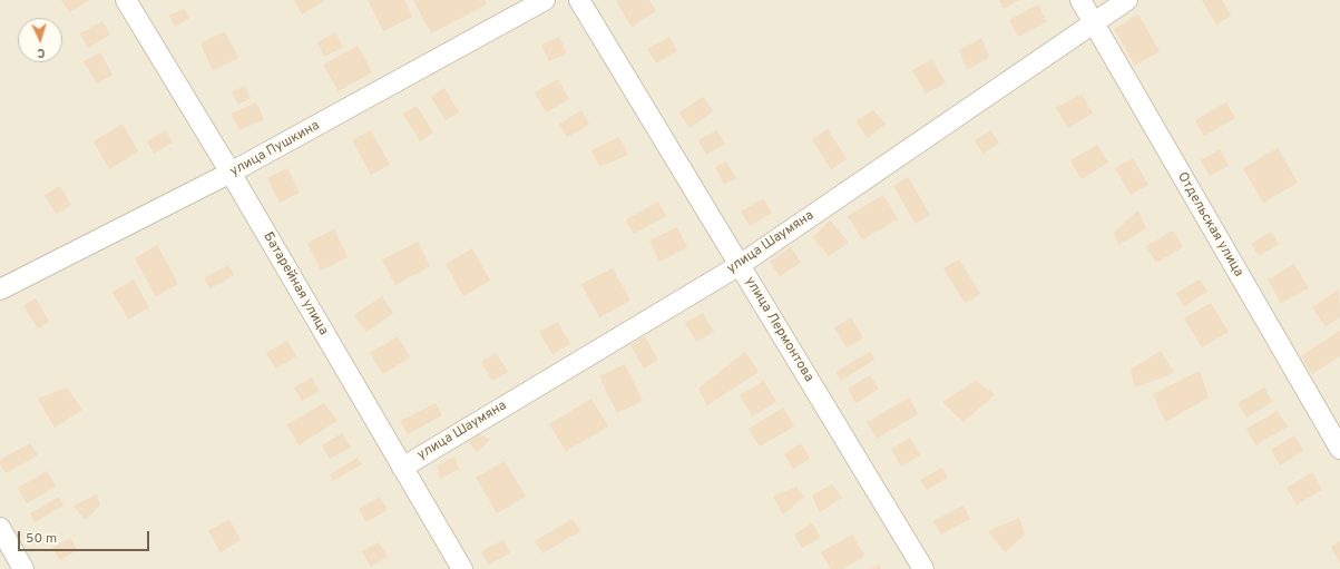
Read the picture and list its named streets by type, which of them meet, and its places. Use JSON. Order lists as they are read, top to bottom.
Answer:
{
  "streets": {
    "street": [
      "улица Пушкина",
      "Отдельская улица",
      "улица Шаумяна",
      "Батарейная улица",
      "улица Лермонтова"
    ]
  },
  "crossings": [
    ["улица Пушкина", "Батарейная улица"],
    ["Отдельская улица", "улица Шаумяна"],
    ["улица Шаумяна", "Батарейная улица"],
    ["улица Шаумяна", "улица Лермонтова"]
  ],
  "scale_bar": "50 m",
  "north": "bottom"
}
